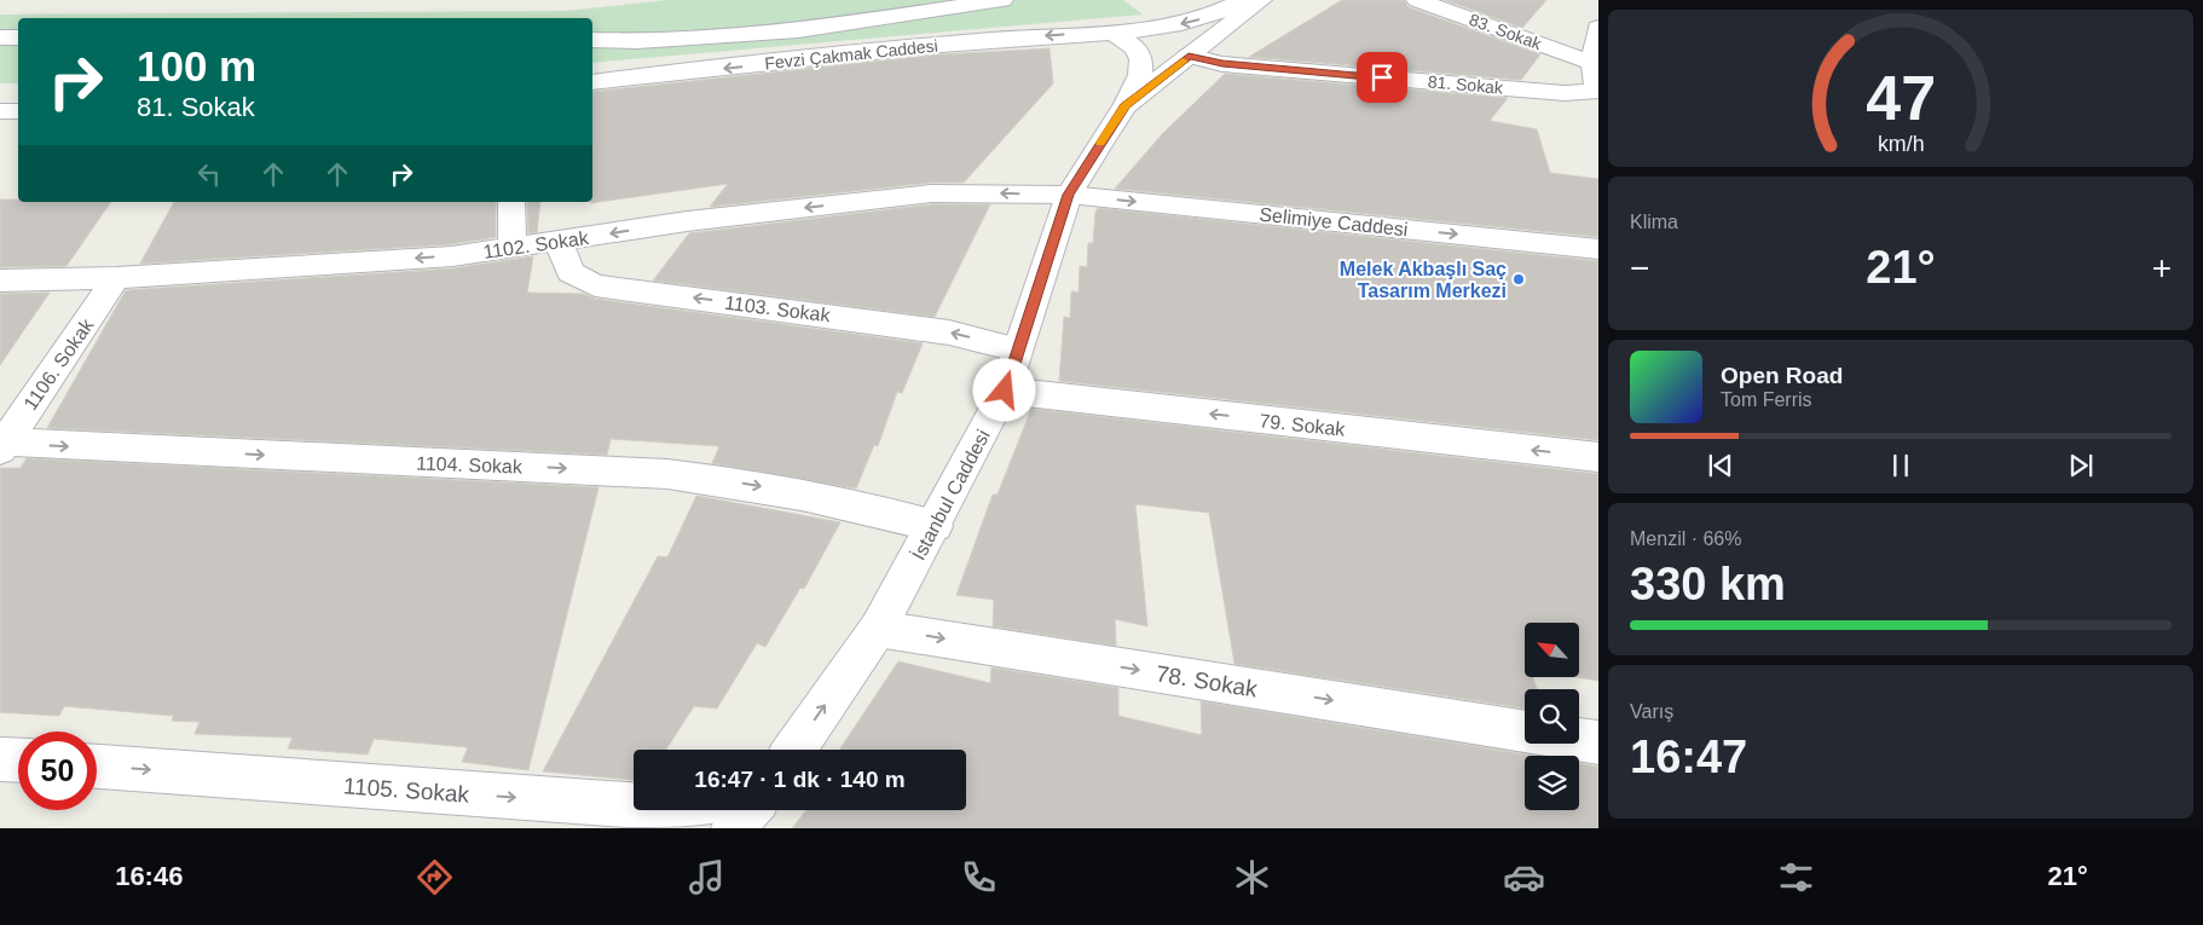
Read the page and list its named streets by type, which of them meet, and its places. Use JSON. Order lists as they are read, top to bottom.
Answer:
{
  "streets": {
    "street": [
      "83. Sokak",
      "Fevzi Çakmak Caddesi",
      "81. Sokak",
      "Selimiye Caddesi",
      "1102. Sokak",
      "1103. Sokak",
      "1106. Sokak",
      "79. Sokak",
      "1104. Sokak",
      "İstanbul Caddesi",
      "78. Sokak",
      "1105. Sokak"
    ]
  },
  "crossings": [
    ["81. Sokak", "İstanbul Caddesi"],
    ["Selimiye Caddesi", "1102. Sokak"],
    ["Selimiye Caddesi", "İstanbul Caddesi"],
    ["1102. Sokak", "1103. Sokak"],
    ["1102. Sokak", "1106. Sokak"],
    ["1102. Sokak", "İstanbul Caddesi"],
    ["1103. Sokak", "İstanbul Caddesi"],
    ["1106. Sokak", "1104. Sokak"],
    ["79. Sokak", "İstanbul Caddesi"],
    ["1104. Sokak", "İstanbul Caddesi"],
    ["İstanbul Caddesi", "78. Sokak"]
  ],
  "one_way": [
    "Selimiye Caddesi",
    "1103. Sokak",
    "79. Sokak",
    "1104. Sokak",
    "78. Sokak",
    "1105. Sokak"
  ],
  "places": ["Melek Akbaşlı Saç Tasarım Merkezi"],
  "north": "top left",
  "page": {
    "turn": ["100 m", "81. Sokak"],
    "tile": [
      "Klima",
      ["Menzil · 66%", "330 km"],
      ["Varış", "16:47"]
    ],
    "heat": ["−", "21°", "+"],
    "song": ["Open Road", "Tom Ferris"],
    "limit": "50",
    "trip": "16:47 · 1 dk · 140 m",
    "tabs": ["16:46", "21°"],
    "gauge": ["47", "km/h"]
  }
}
